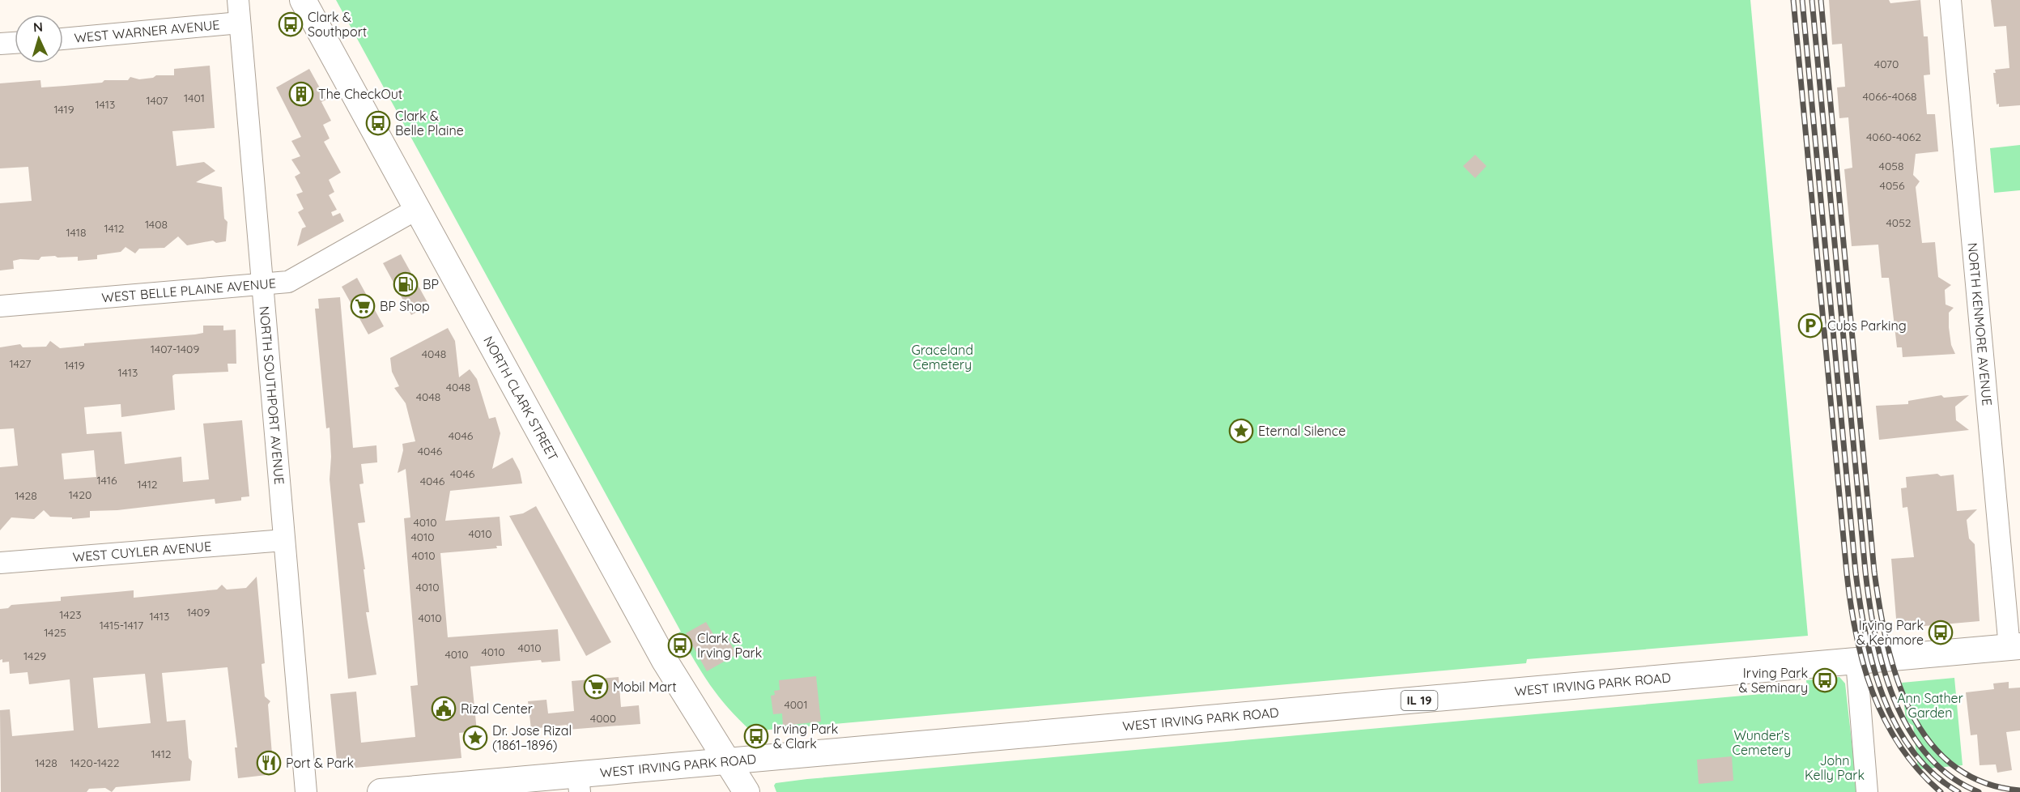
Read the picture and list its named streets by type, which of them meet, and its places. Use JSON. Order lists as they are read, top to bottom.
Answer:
{
  "streets": {
    "main road": ["NORTH CLARK STREET", "WEST IRVING PARK ROAD", "IL 19"],
    "street": [
      "WEST WARNER AVENUE",
      "WEST BELLE PLAINE AVENUE",
      "NORTH KENMORE AVENUE",
      "NORTH SOUTHPORT AVENUE",
      "WEST CUYLER AVENUE"
    ]
  },
  "crossings": [
    ["WEST WARNER AVENUE", "NORTH SOUTHPORT AVENUE"],
    ["WEST BELLE PLAINE AVENUE", "NORTH SOUTHPORT AVENUE"],
    ["WEST BELLE PLAINE AVENUE", "NORTH CLARK STREET"],
    ["NORTH KENMORE AVENUE", "WEST IRVING PARK ROAD"],
    ["NORTH SOUTHPORT AVENUE", "WEST CUYLER AVENUE"],
    ["NORTH CLARK STREET", "WEST IRVING PARK ROAD"]
  ],
  "parks": [
    "Graceland Cemetery",
    "Ann Sather Garden",
    "Wunder's Cemetery",
    "John Kelly Park"
  ],
  "places": {
    "bus stop": [
      "Clark & Southport",
      "Clark & Belle Plaine",
      "Irving Park & Kenmore",
      "Clark & Irving Park",
      "Irving Park & Seminary",
      "Irving Park & Clark"
    ],
    "building": ["The CheckOut"],
    "fuel station": ["BP"],
    "supermarket": ["BP Shop", "Mobil Mart"],
    "parking": ["Cubs Parking"],
    "place": ["Eternal Silence", "Dr. Jose Rizal (1861–1896)"],
    "public building": ["Rizal Center"],
    "restaurant": ["Port & Park"]
  },
  "house_numbers": [
    "4070",
    "4066-4068",
    "1401",
    "1407",
    "1413",
    "1419",
    "4060-4062",
    "4058",
    "4056",
    "4052",
    "1408",
    "1412",
    "1418",
    "1407-1409",
    "4048",
    "1427",
    "1419",
    "1413",
    "4048",
    "4048",
    "4046",
    "4046",
    "4046",
    "1416",
    "4046",
    "1412",
    "1420",
    "1428",
    "4010",
    "4010",
    "4010",
    "4010",
    "4010",
    "1409",
    "1423",
    "1413",
    "4010",
    "1415-1417",
    "1425",
    "4010",
    "4010",
    "4010",
    "1429",
    "4001",
    "4000",
    "1412",
    "1428",
    "1420-1422"
  ],
  "north": "top"
}
